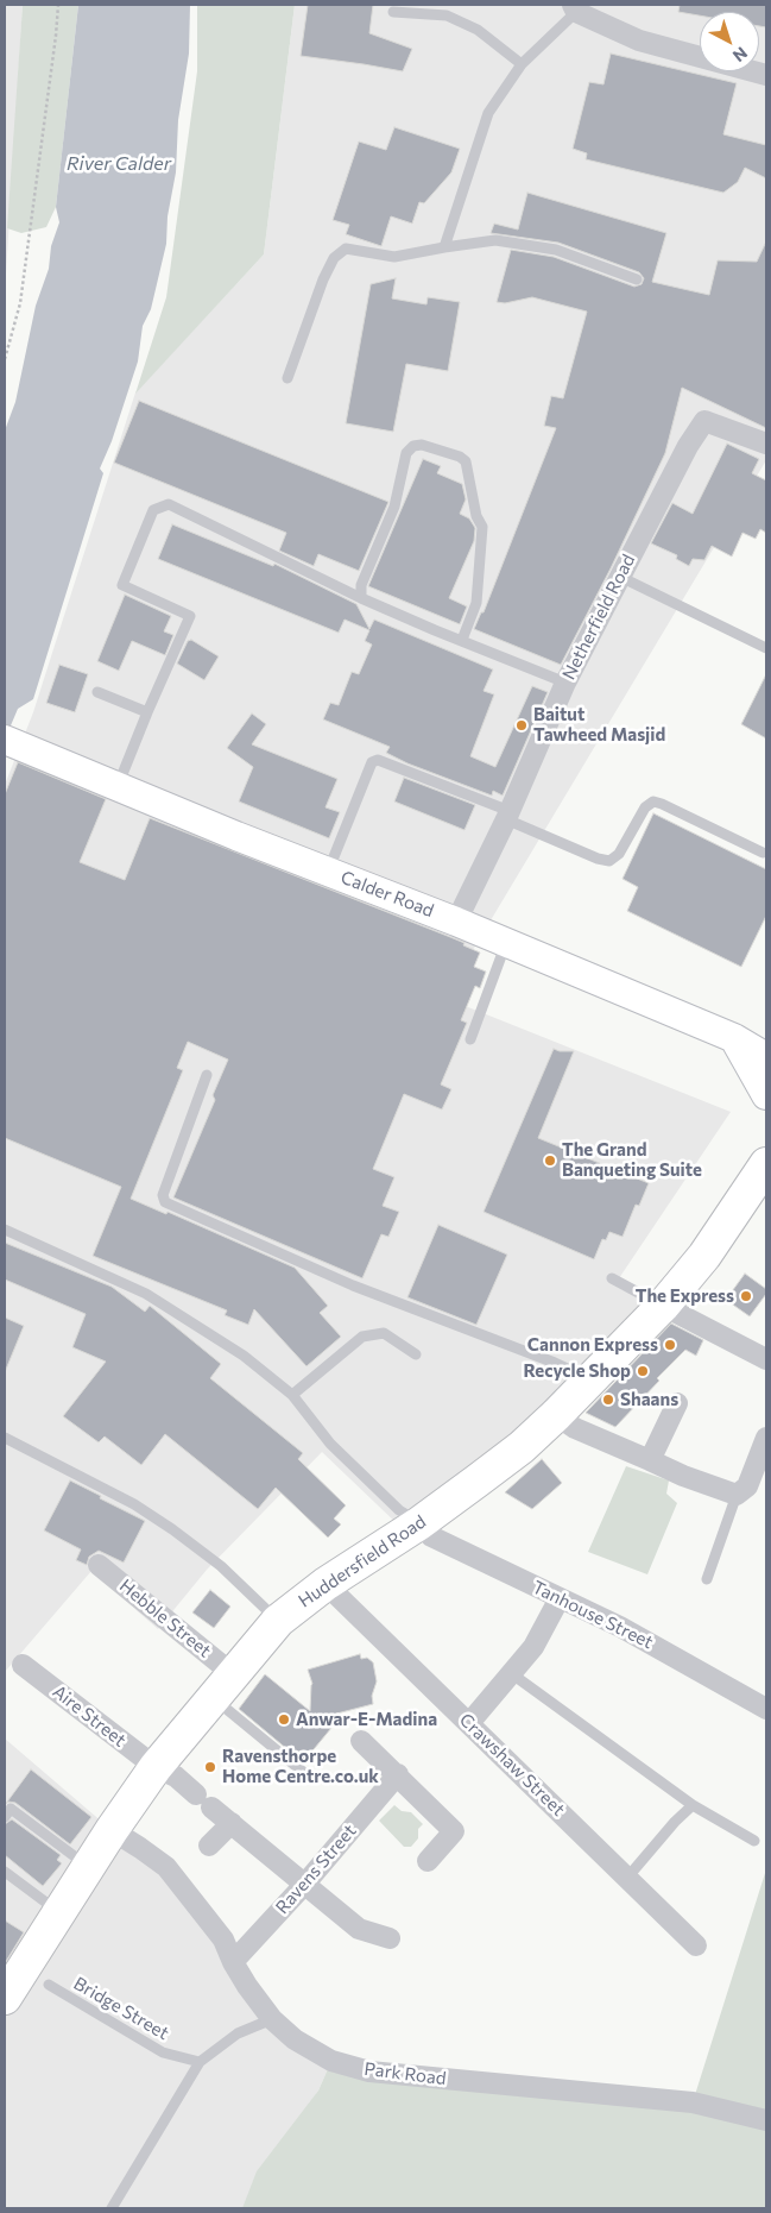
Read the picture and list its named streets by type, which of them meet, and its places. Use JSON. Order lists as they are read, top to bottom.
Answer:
{
  "streets": {
    "highway": ["Huddersfield Road"],
    "street": [
      "Netherfield Road",
      "Calder Road",
      "Tanhouse Street",
      "Hebble Street",
      "Aire Street",
      "Crawshaw Street",
      "Ravens Street",
      "Park Road"
    ],
    "lane": ["Bridge Street"]
  },
  "crossings": [
    ["Netherfield Road", "Calder Road"],
    ["Huddersfield Road", "Tanhouse Street"],
    ["Huddersfield Road", "Hebble Street"],
    ["Huddersfield Road", "Aire Street"],
    ["Huddersfield Road", "Crawshaw Street"],
    ["Huddersfield Road", "Park Road"],
    ["Aire Street", "Ravens Street"],
    ["Ravens Street", "Park Road"]
  ],
  "water": ["River Calder"],
  "places": [
    "Baitut Tawheed Masjid",
    "The Grand Banqueting Suite",
    "The Express",
    "Cannon Express",
    "Recycle Shop",
    "Shaans",
    "Anwar-E-Madina",
    "Ravensthorpe Home Centre.co.uk"
  ],
  "north": "bottom right"
}
